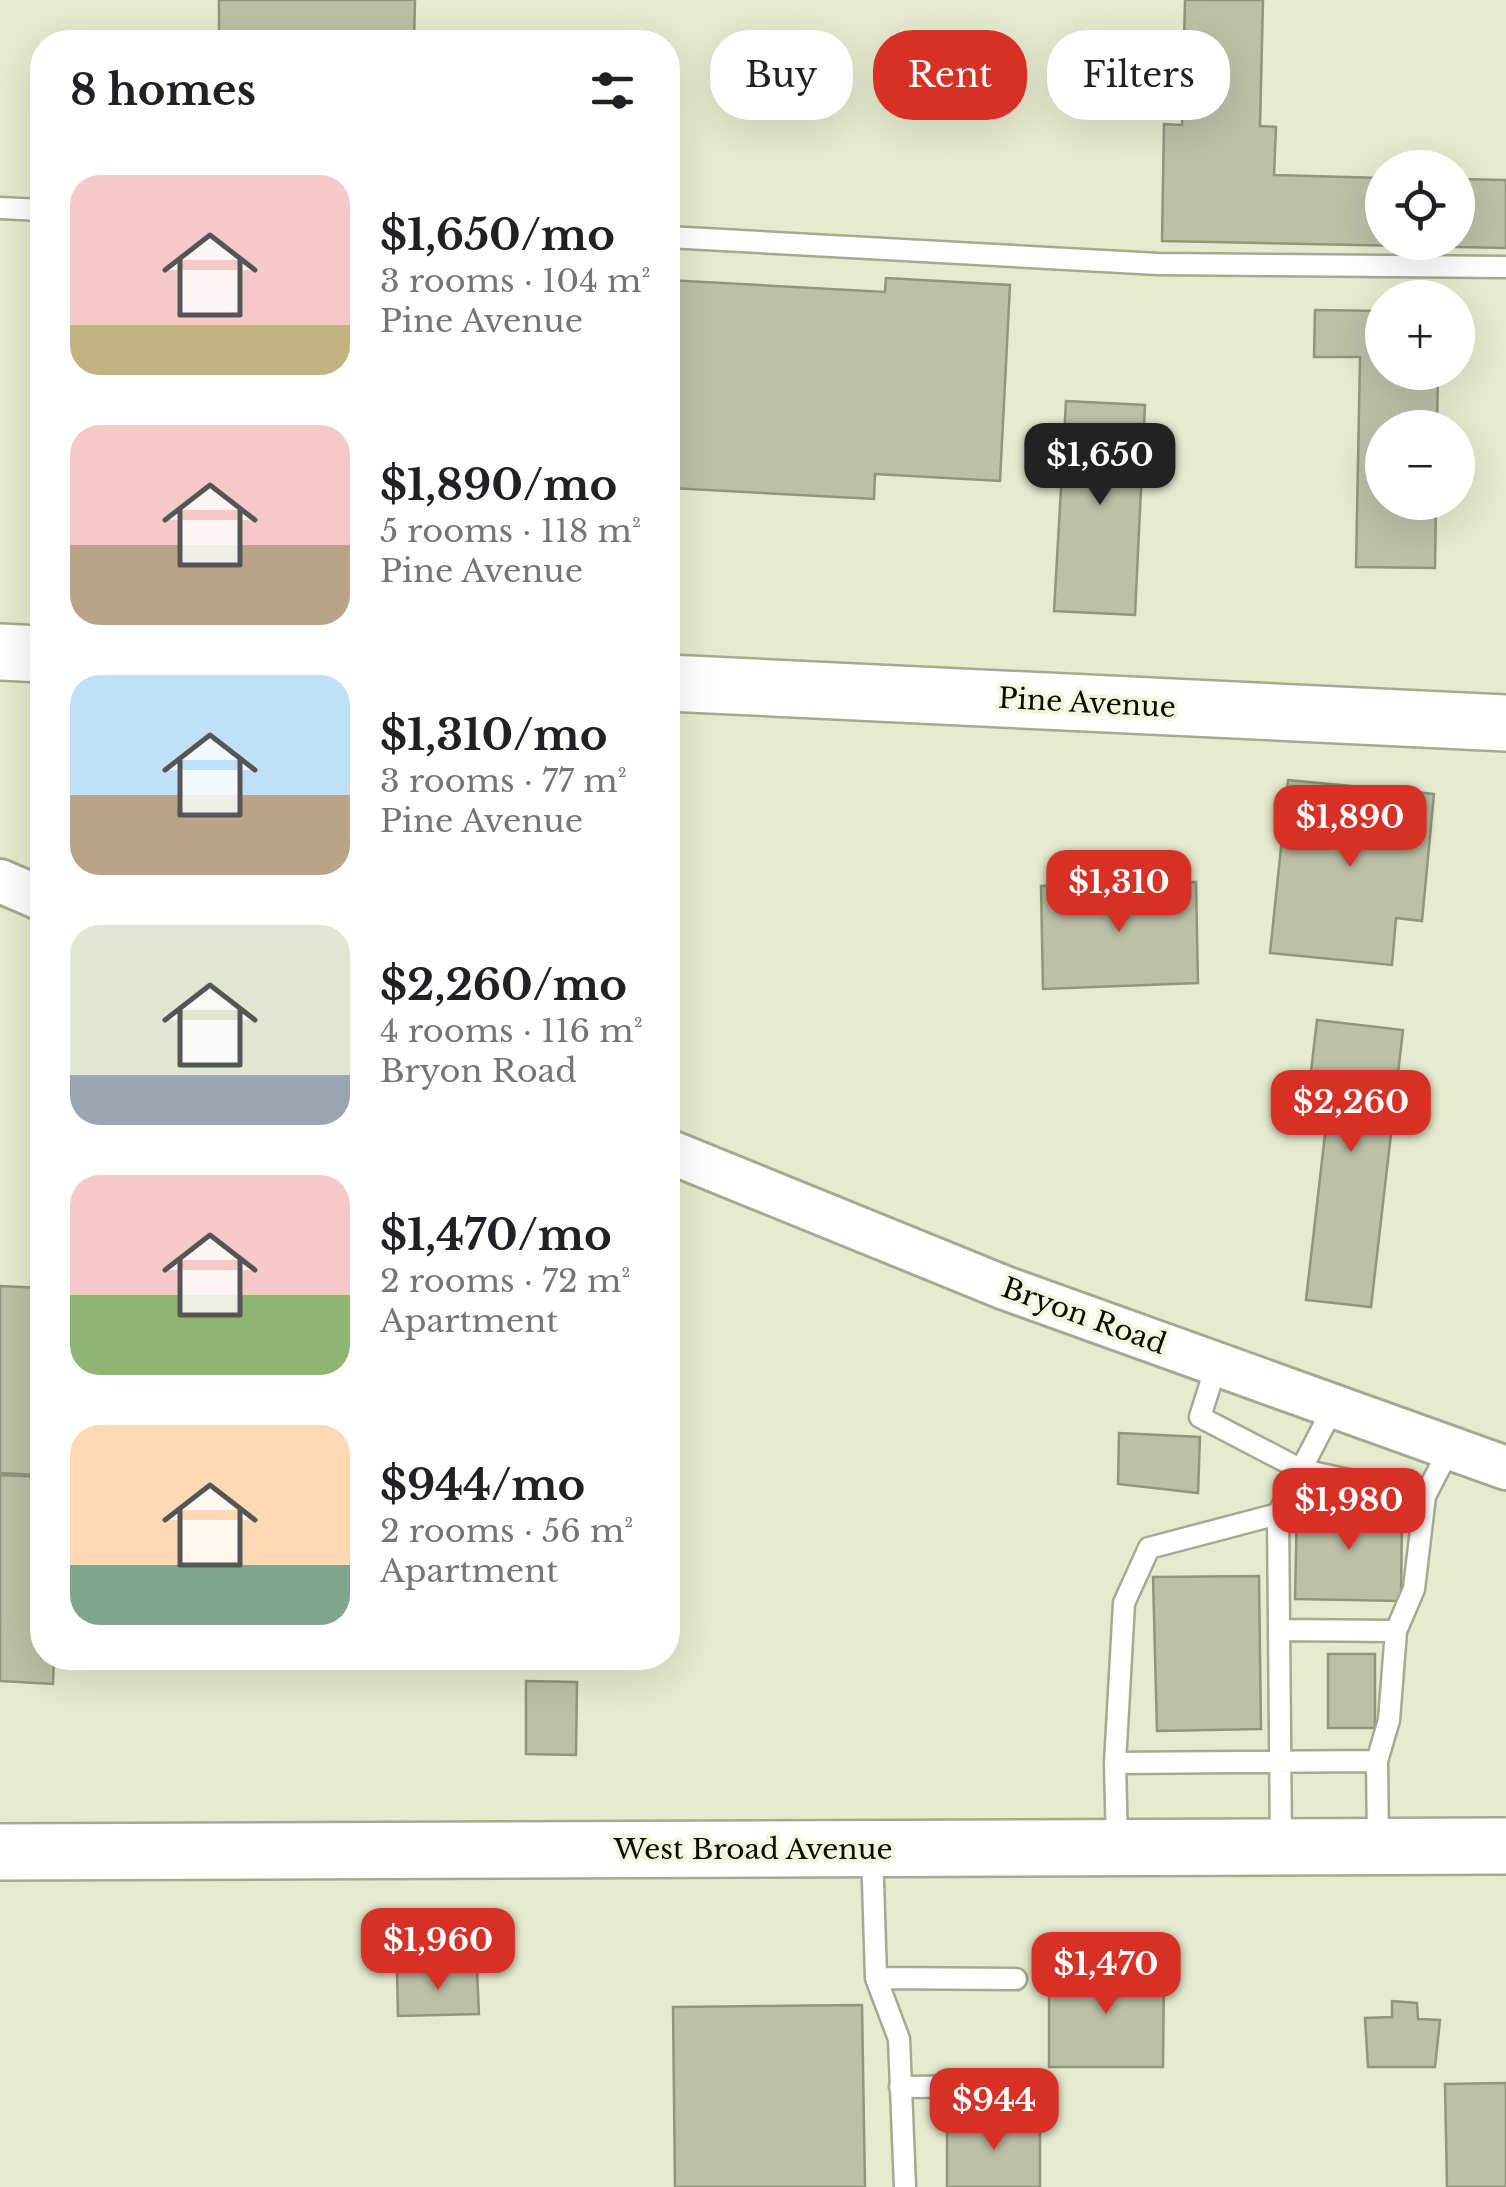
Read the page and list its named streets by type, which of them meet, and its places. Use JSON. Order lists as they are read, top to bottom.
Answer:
{
  "streets": {
    "main road": ["Pine Avenue", "West Broad Avenue"],
    "street": ["Bryon Road"]
  },
  "page": {
    "chip": ["Buy", "Rent", "Filters"],
    "heading": "8 homes",
    "map_buttons": ["+", "−"],
    "list": [
      {
        "name": "$1,650/mo",
        "note": "3 rooms · 104 m² · Pine Avenue"
      },
      {
        "name": "$1,890/mo",
        "note": "5 rooms · 118 m² · Pine Avenue"
      },
      {
        "name": "$1,310/mo",
        "note": "3 rooms · 77 m² · Pine Avenue"
      },
      {
        "name": "$2,260/mo",
        "note": "4 rooms · 116 m² · Bryon Road"
      },
      {
        "name": "$1,470/mo",
        "note": "2 rooms · 72 m² · Apartment"
      },
      {
        "name": "$944/mo",
        "note": "2 rooms · 56 m² · Apartment"
      }
    ],
    "price": [
      "$1,650",
      "$1,890",
      "$1,310",
      "$2,260",
      "$1,980",
      "$1,960",
      "$1,470",
      "$944"
    ]
  }
}
